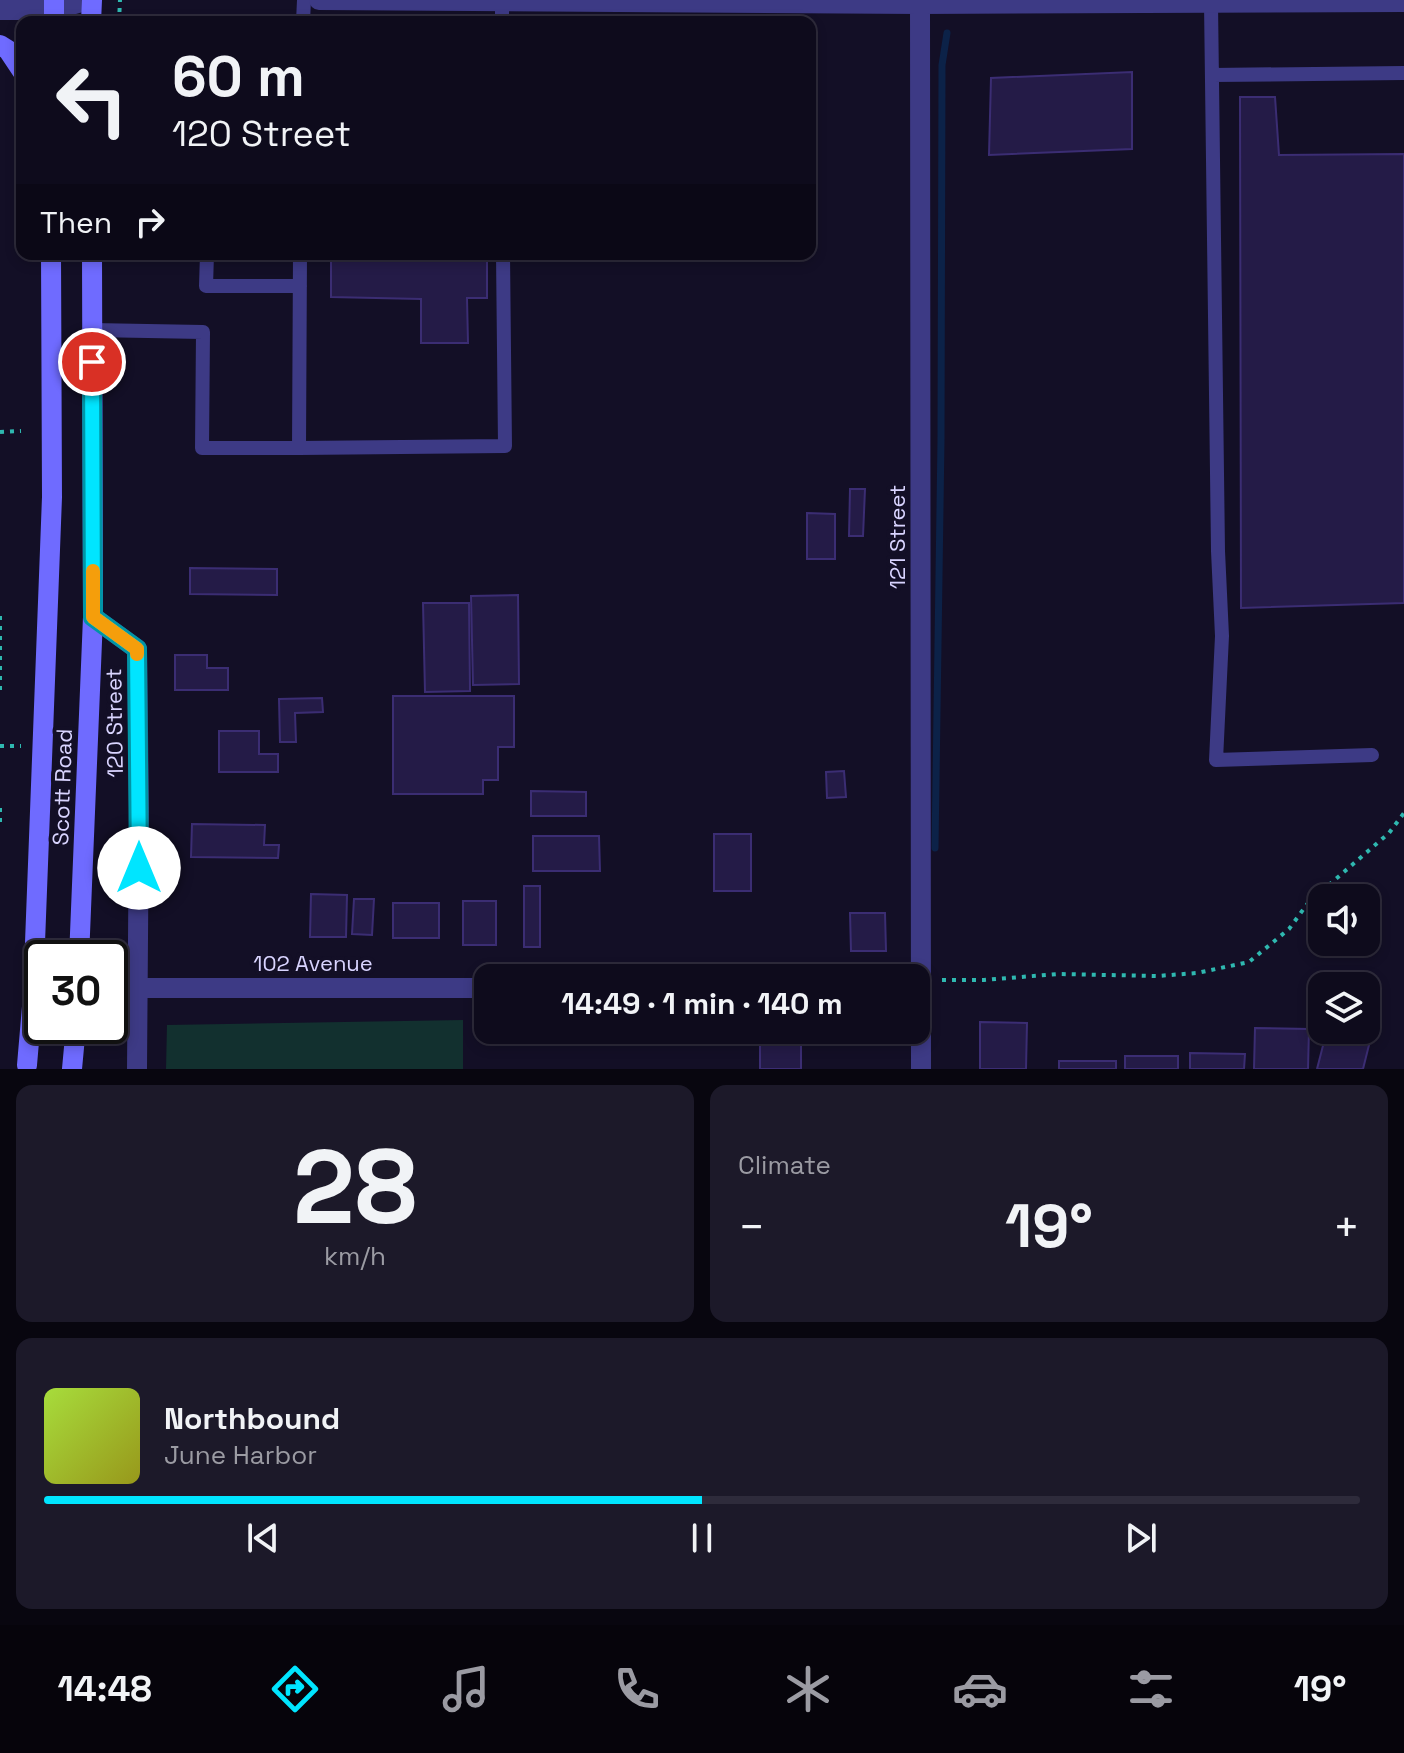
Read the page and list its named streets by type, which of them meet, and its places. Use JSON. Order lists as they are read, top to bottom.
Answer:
{
  "streets": {
    "main road": ["Scott Road"],
    "street": ["121 Street", "120 Street", "102 Avenue"]
  },
  "crossings": [
    ["120 Street", "Scott Road"],
    ["120 Street", "102 Avenue"]
  ],
  "page": {
    "turn": ["60 m", "120 Street"],
    "then": "Then",
    "limit": "30",
    "trip": "14:49 · 1 min · 140 m",
    "tile": [
      ["28", "km/h"],
      "Climate"
    ],
    "heat": ["−", "19°", "+"],
    "song": ["Northbound", "June Harbor"],
    "tabs": ["14:48", "19°"]
  }
}
